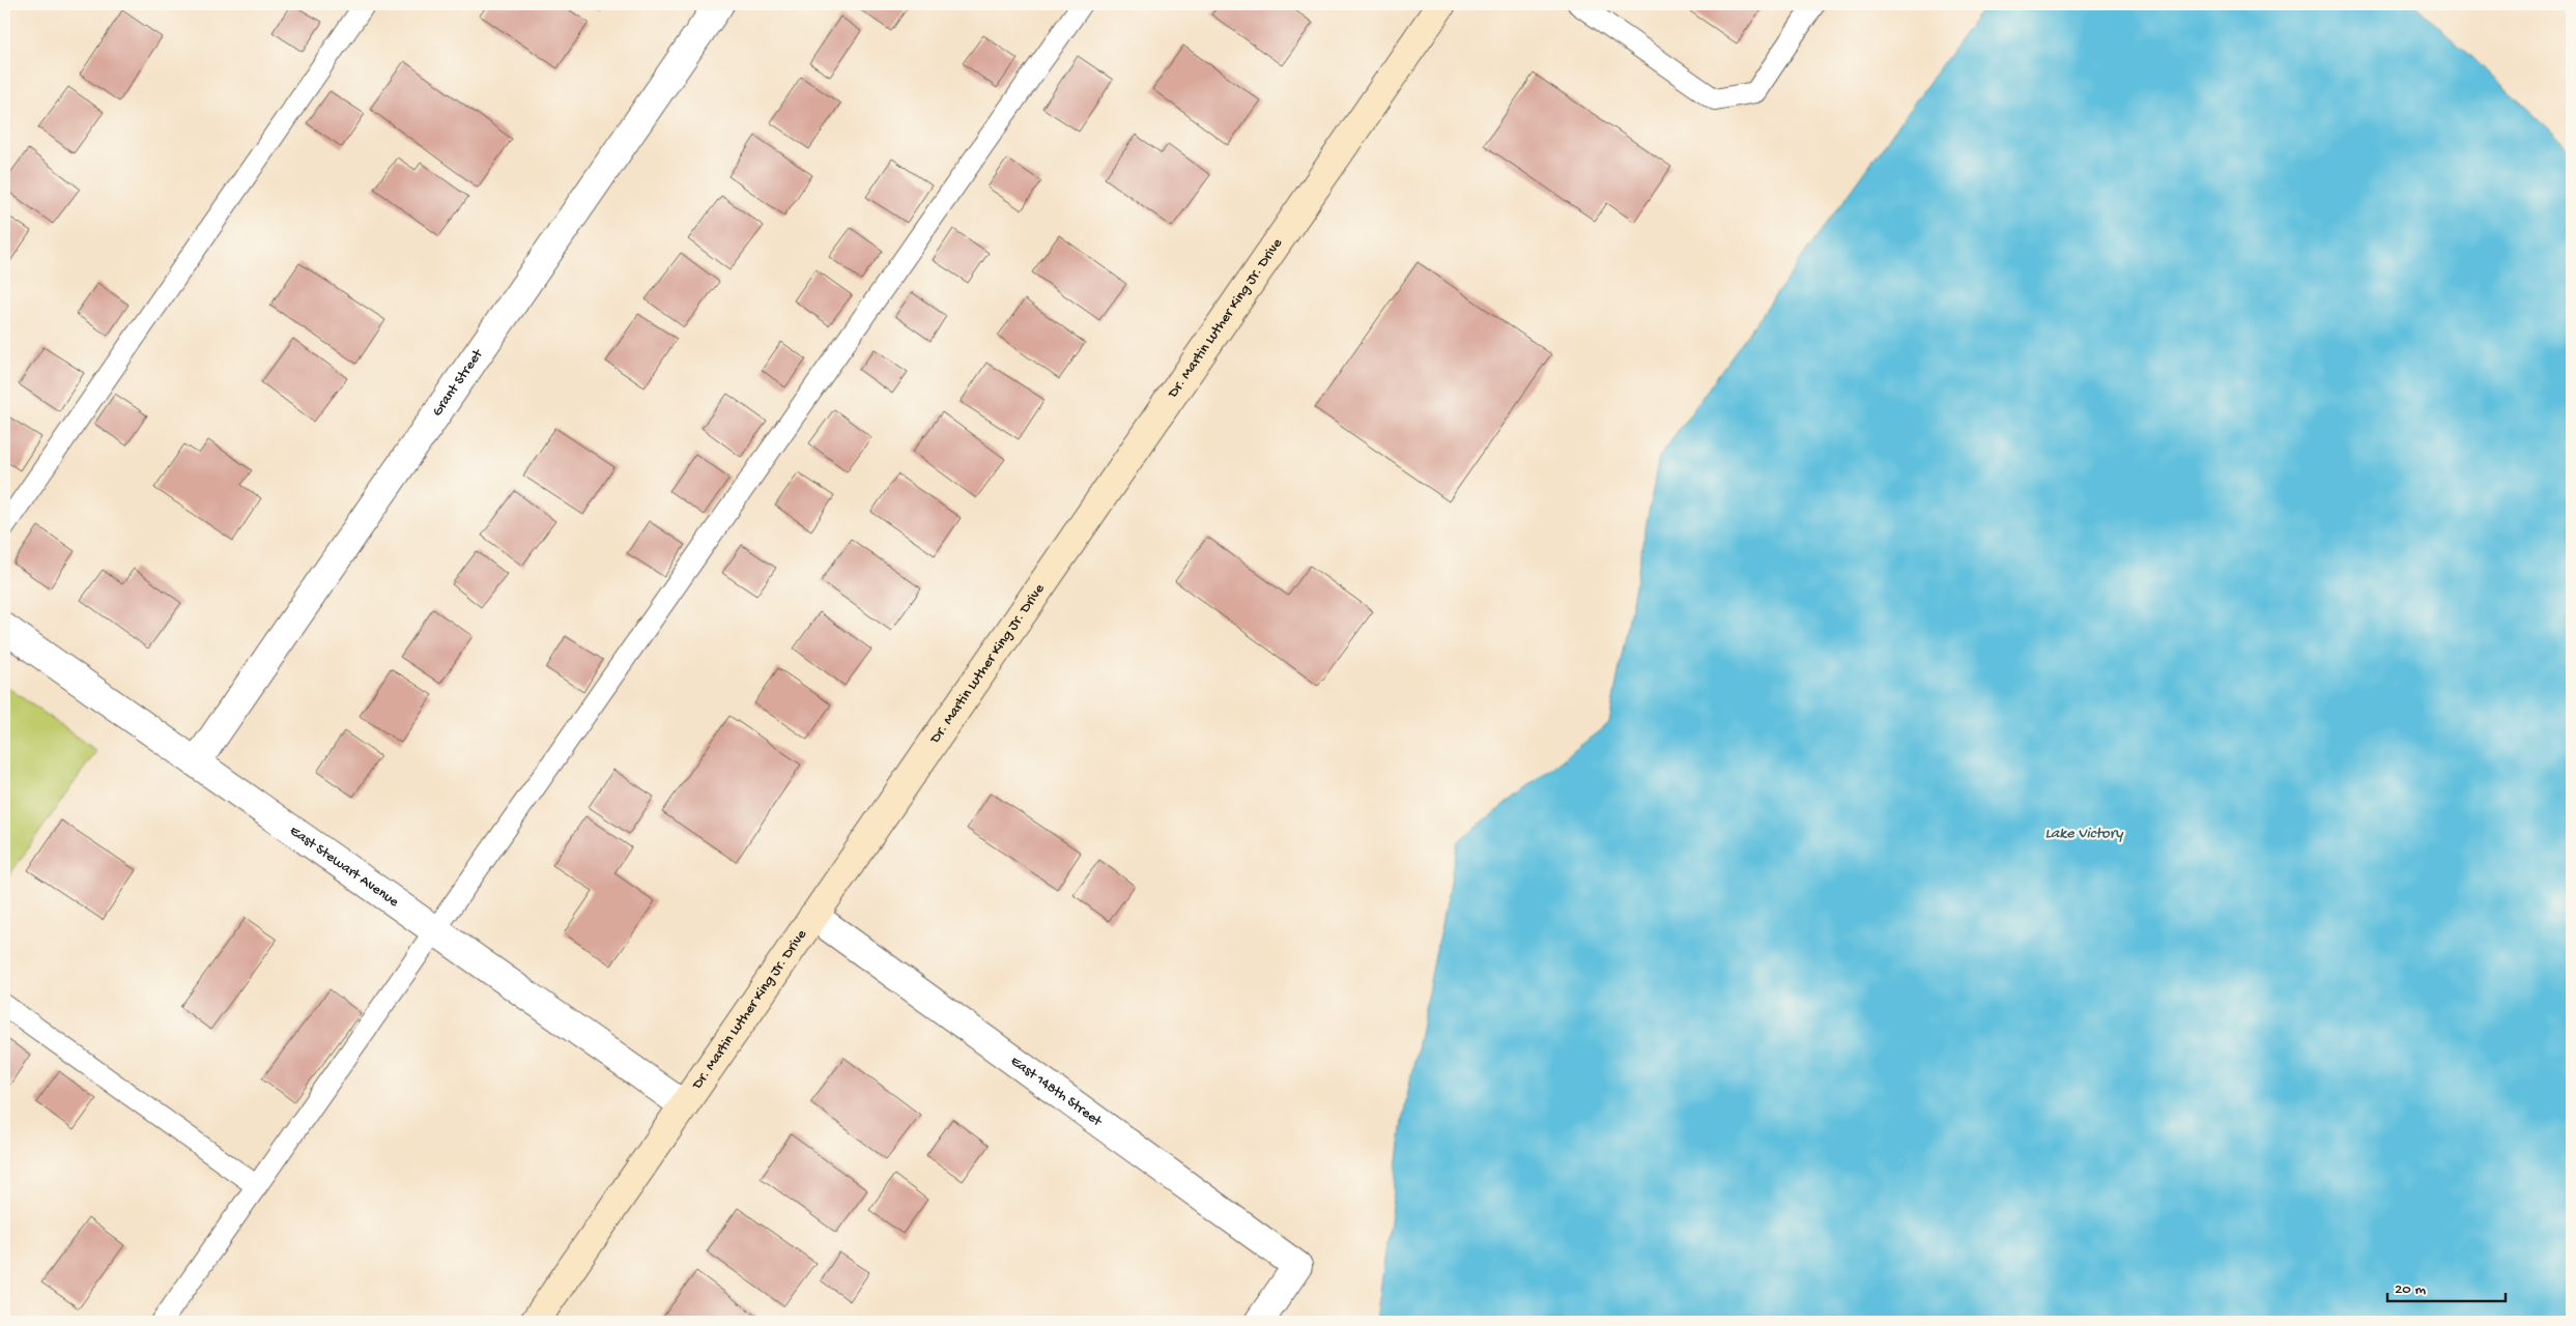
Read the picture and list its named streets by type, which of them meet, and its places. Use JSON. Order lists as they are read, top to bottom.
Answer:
{
  "streets": {
    "street": [
      "Dr. Martin Luther King Jr. Drive",
      "Grant Street",
      "East Stewart Avenue",
      "East 148th Street"
    ]
  },
  "crossings": [
    ["Dr. Martin Luther King Jr. Drive", "East Stewart Avenue"],
    ["Dr. Martin Luther King Jr. Drive", "East 148th Street"],
    ["Grant Street", "East Stewart Avenue"]
  ],
  "water": ["Lake Victory"],
  "scale_bar": "20 m"
}
